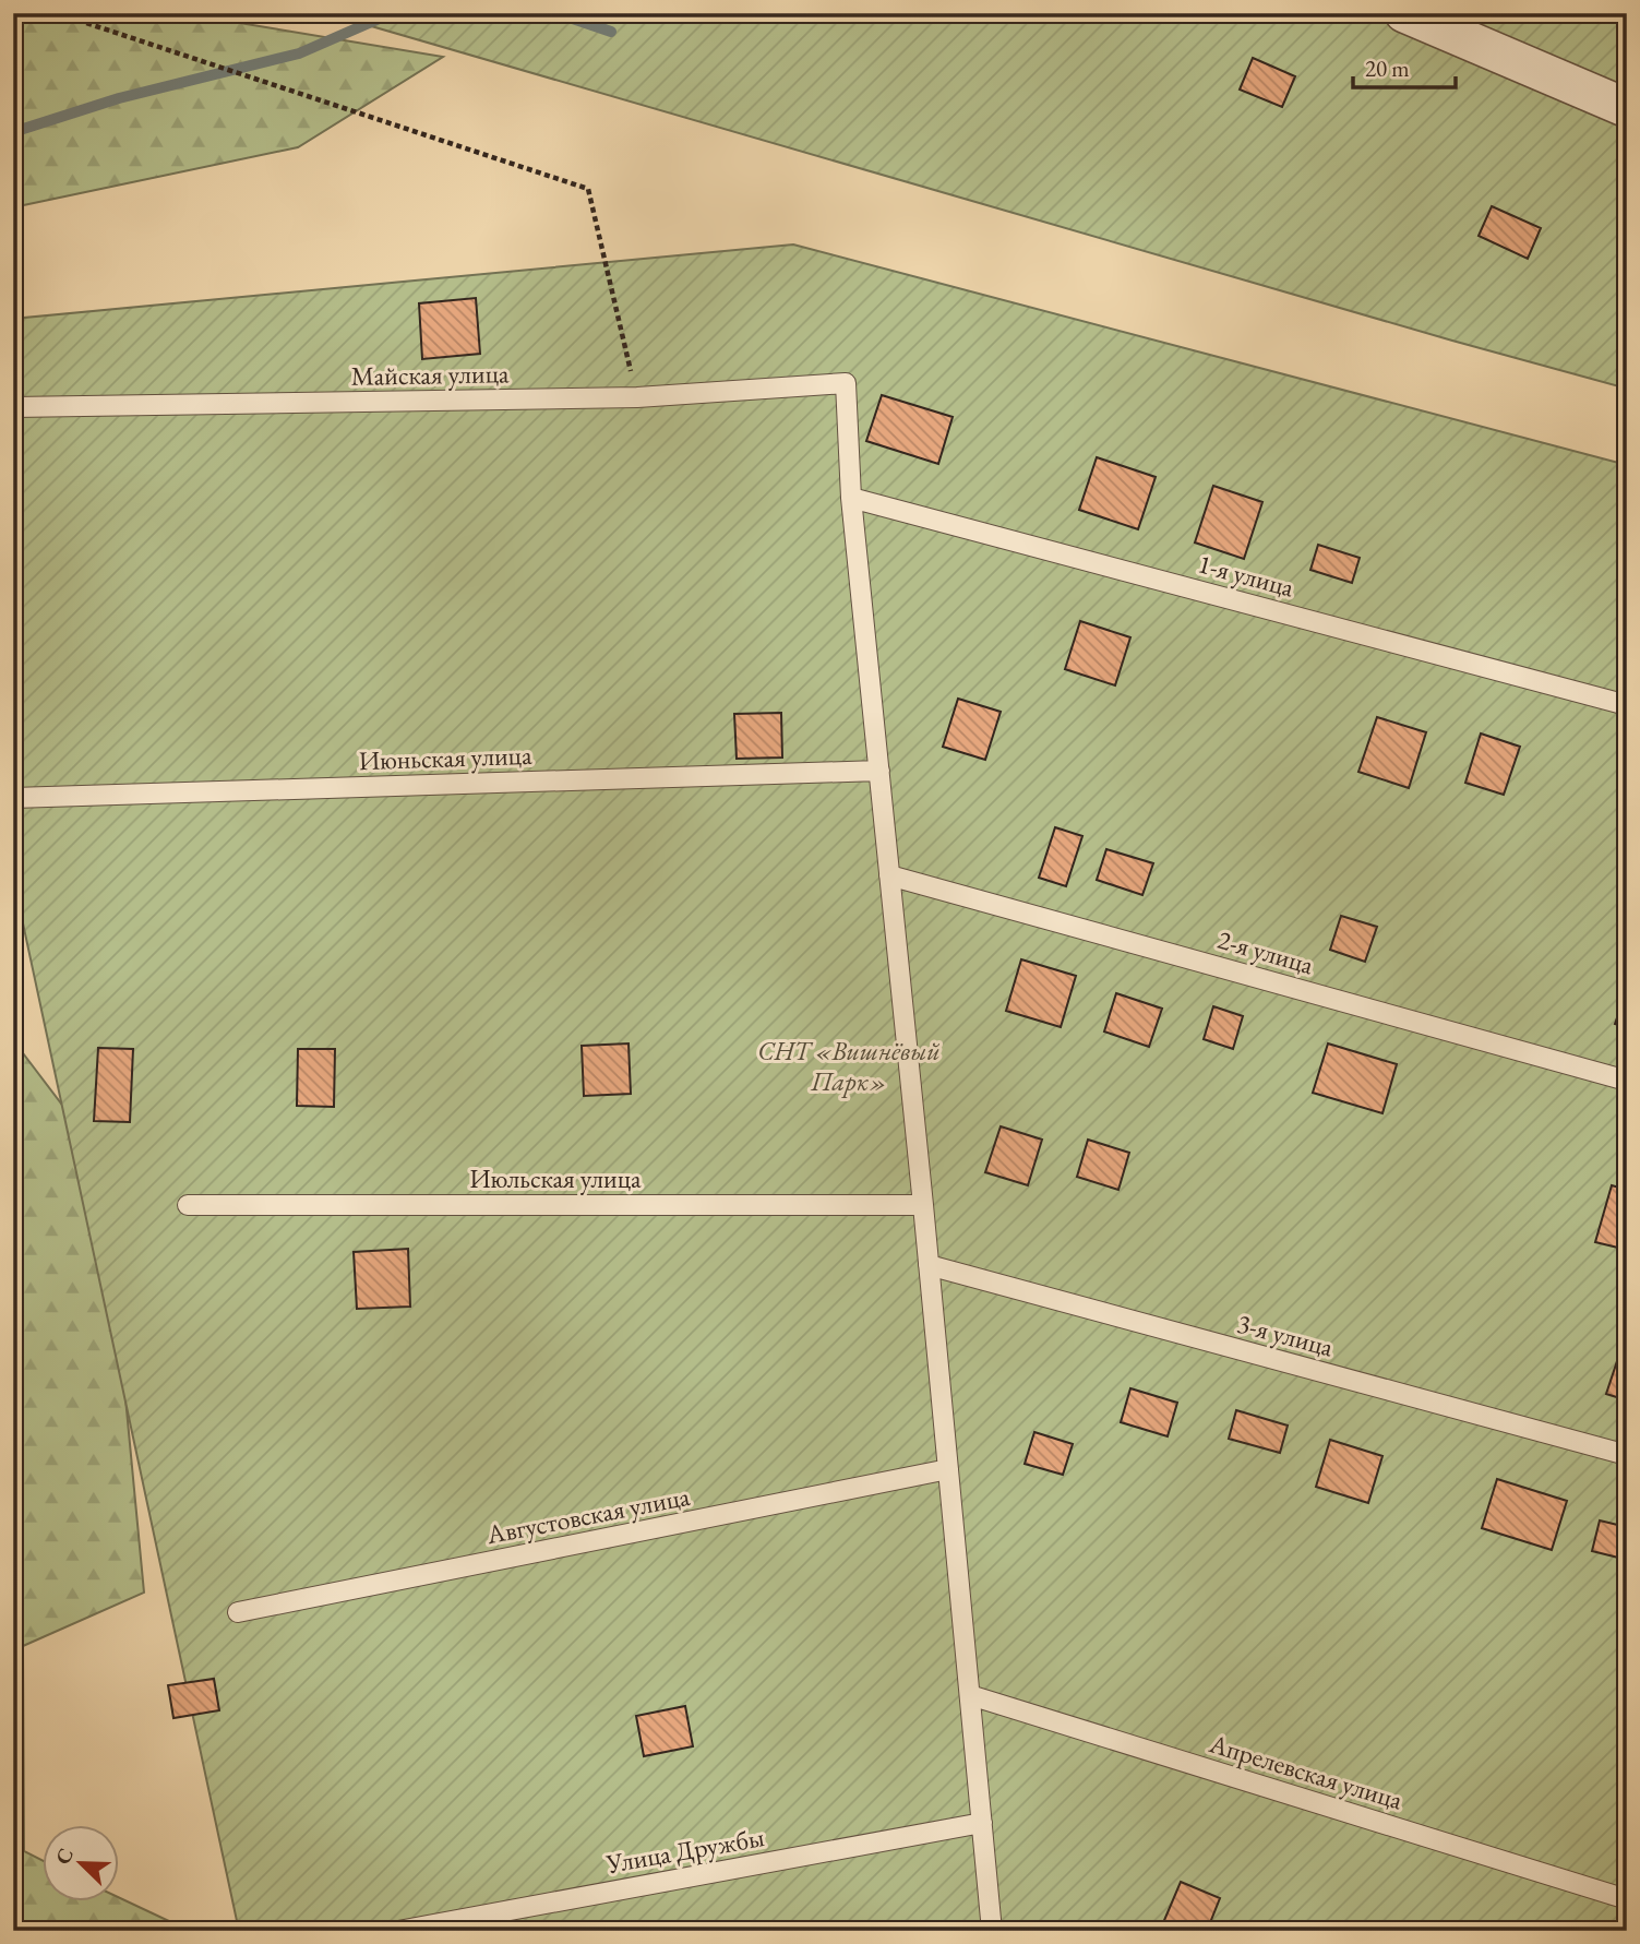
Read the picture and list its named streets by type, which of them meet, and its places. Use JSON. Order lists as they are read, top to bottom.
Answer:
{
  "streets": {
    "lane": [
      "Майская улица",
      "1-я улица",
      "Июньская улица",
      "2-я улица",
      "Июльская улица",
      "3-я улица",
      "Августовская улица",
      "Апрелевская улица",
      "Улица Дружбы"
    ]
  },
  "crossings": [
    ["Майская улица", "1-я улица"]
  ],
  "parks": ["СНТ «Вишнёвый Парк»"],
  "scale_bar": "20 m",
  "north": "top left"
}
